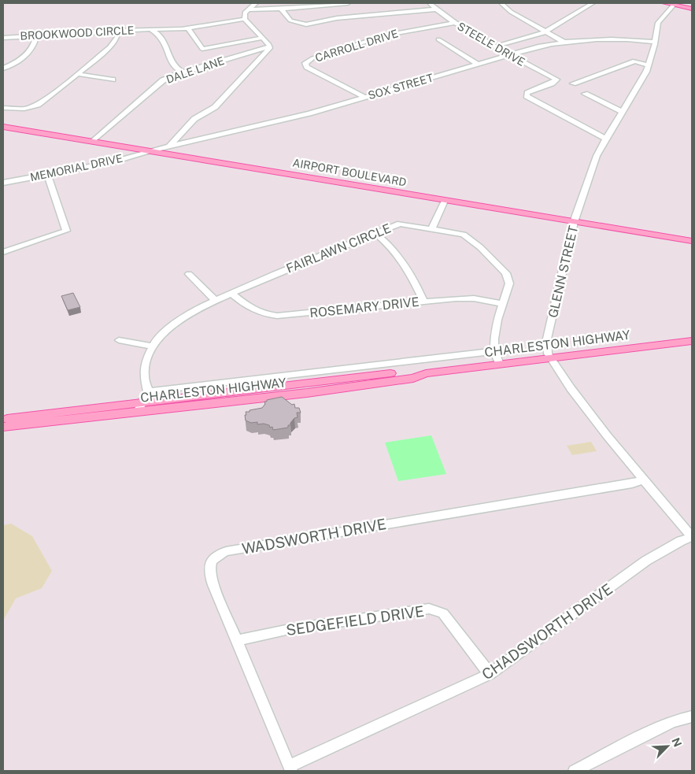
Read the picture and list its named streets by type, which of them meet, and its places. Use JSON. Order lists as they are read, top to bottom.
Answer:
{
  "streets": {
    "main road": ["AIRPORT BOULEVARD", "CHARLESTON HIGHWAY"],
    "street": [
      "BROOKWOOD CIRCLE",
      "STEELE DRIVE",
      "CARROLL DRIVE",
      "DALE LANE",
      "SOX STREET",
      "MEMORIAL DRIVE",
      "FAIRLAWN CIRCLE",
      "GLENN STREET",
      "ROSEMARY DRIVE",
      "WADSWORTH DRIVE",
      "SEDGEFIELD DRIVE",
      "CHADSWORTH DRIVE"
    ]
  },
  "crossings": [
    ["BROOKWOOD CIRCLE", "DALE LANE"],
    ["STEELE DRIVE", "CARROLL DRIVE"],
    ["STEELE DRIVE", "SOX STREET"],
    ["STEELE DRIVE", "GLENN STREET"],
    ["CARROLL DRIVE", "SOX STREET"],
    ["DALE LANE", "AIRPORT BOULEVARD"],
    ["SOX STREET", "MEMORIAL DRIVE"],
    ["SOX STREET", "AIRPORT BOULEVARD"],
    ["SOX STREET", "GLENN STREET"],
    ["MEMORIAL DRIVE", "AIRPORT BOULEVARD"],
    ["AIRPORT BOULEVARD", "GLENN STREET"],
    ["FAIRLAWN CIRCLE", "ROSEMARY DRIVE"],
    ["FAIRLAWN CIRCLE", "CHARLESTON HIGHWAY"],
    ["GLENN STREET", "CHARLESTON HIGHWAY"],
    ["GLENN STREET", "WADSWORTH DRIVE"],
    ["GLENN STREET", "CHADSWORTH DRIVE"],
    ["WADSWORTH DRIVE", "SEDGEFIELD DRIVE"],
    ["WADSWORTH DRIVE", "CHADSWORTH DRIVE"],
    ["SEDGEFIELD DRIVE", "CHADSWORTH DRIVE"]
  ],
  "north": "top right"
}
